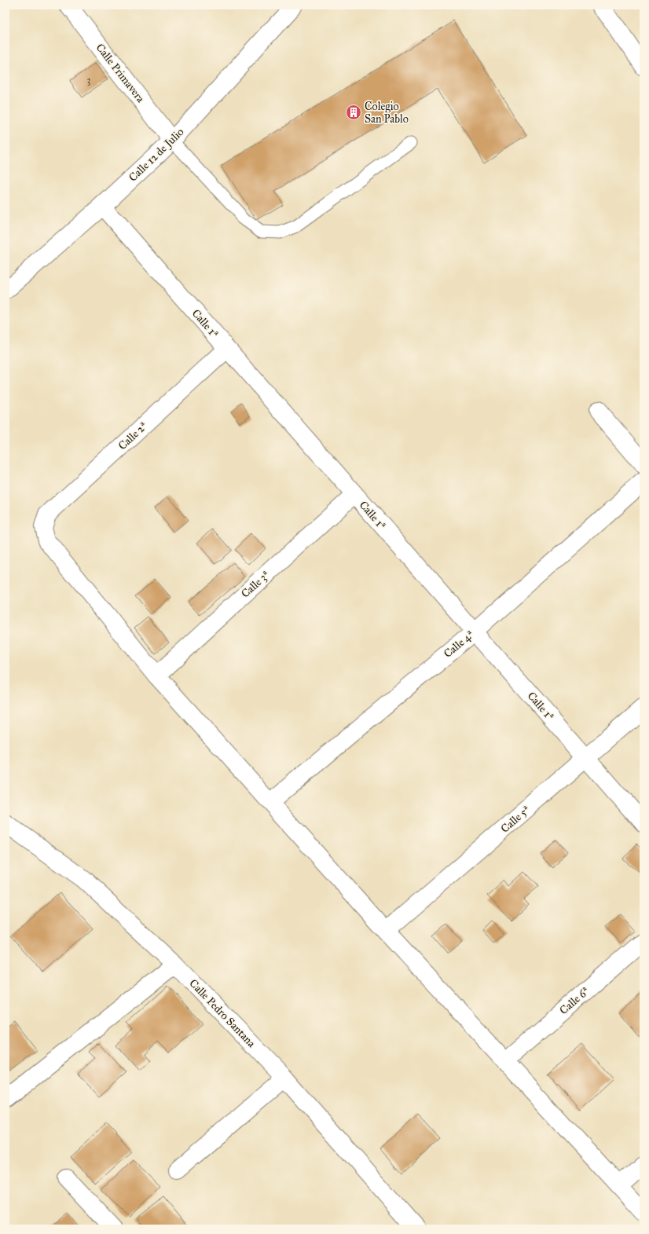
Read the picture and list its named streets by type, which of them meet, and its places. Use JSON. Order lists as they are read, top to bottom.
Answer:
{
  "streets": {
    "street": [
      "Calle Primavera",
      "Calle 12 de Julio",
      "Calle 1ª",
      "Calle 2ª",
      "Calle 3ª",
      "Calle 4ª",
      "Calle 5ª",
      "Calle 6ª",
      "Calle Pedro Santana"
    ]
  },
  "crossings": [
    ["Calle Primavera", "Calle 12 de Julio"],
    ["Calle 12 de Julio", "Calle 1ª"],
    ["Calle 1ª", "Calle 2ª"],
    ["Calle 1ª", "Calle 3ª"],
    ["Calle 1ª", "Calle 4ª"],
    ["Calle 1ª", "Calle 5ª"],
    ["Calle 2ª", "Calle 3ª"]
  ],
  "places": {
    "building": ["Colegio San Pablo"]
  },
  "house_numbers": ["3"]
}
